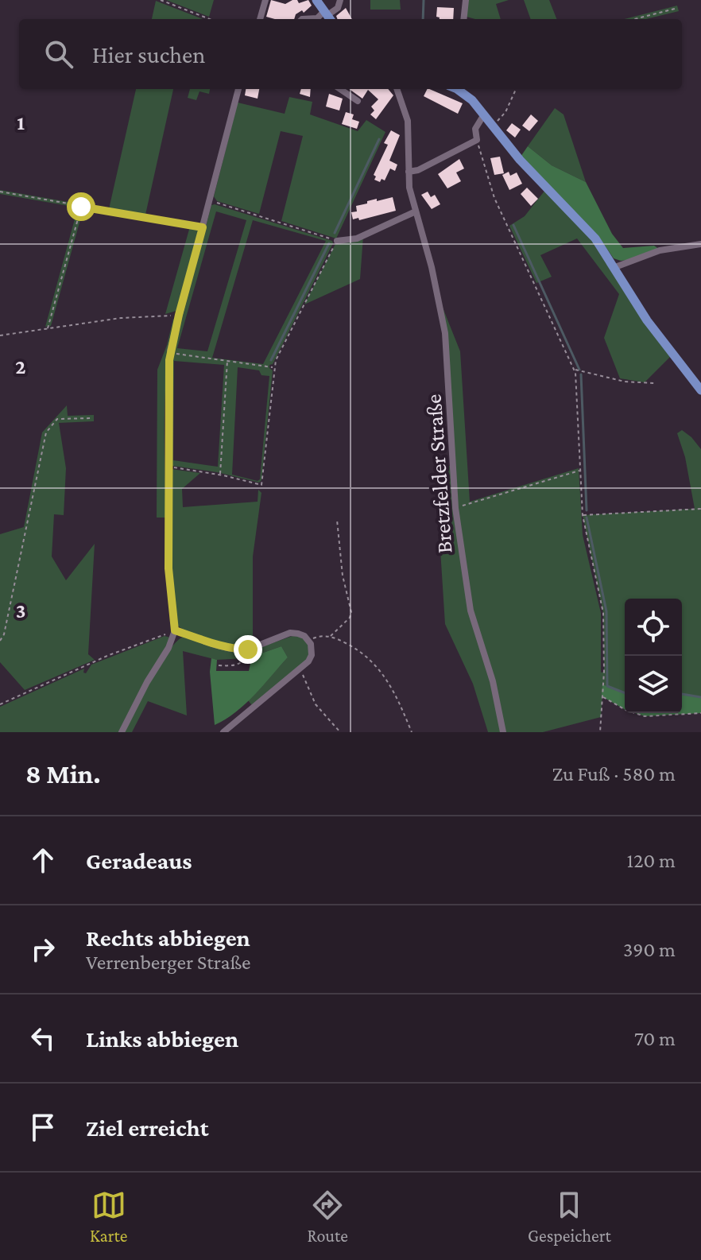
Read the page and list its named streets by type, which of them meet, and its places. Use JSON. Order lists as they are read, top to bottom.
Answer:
{
  "streets": {
    "street": ["Bretzfelder Straße"]
  },
  "page": {
    "search": "Hier suchen",
    "heading": ["8 Min.", "Zu Fuß · 580 m"],
    "list": [
      ["Geradeaus", "120 m"],
      ["Rechts abbiegen", "Verrenberger Straße", "390 m"],
      ["Links abbiegen", "70 m"],
      "Ziel erreicht"
    ],
    "nav": ["Karte", "Route", "Gespeichert"]
  },
  "grid": {
    "rows": ["1", "2", "3"]
  }
}
